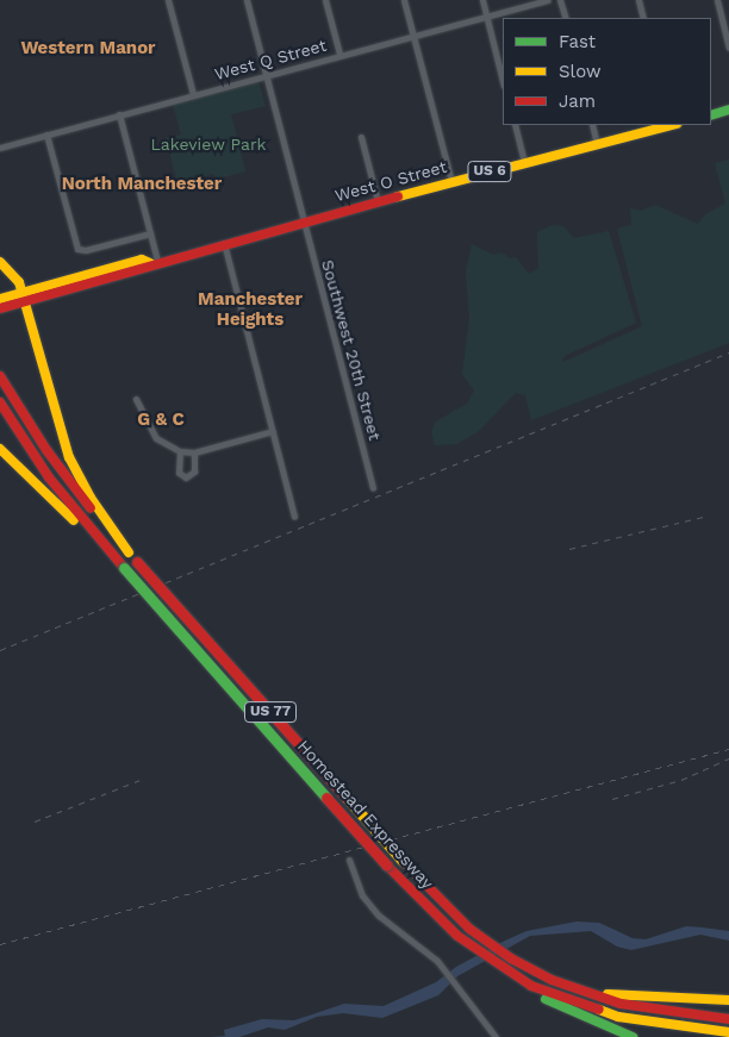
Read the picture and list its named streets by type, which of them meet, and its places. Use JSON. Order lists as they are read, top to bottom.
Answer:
{
  "streets": {
    "main road": [
      "US 6",
      "West O Street",
      "US 77",
      "Homestead Expressway"
    ],
    "street": ["West Q Street", "Southwest 20th Street"]
  },
  "crossings": [
    ["West Q Street", "Southwest 20th Street"],
    ["West O Street", "Southwest 20th Street"],
    ["US 77", "Homestead Expressway"]
  ],
  "districts": [
    "Western Manor",
    "North Manchester",
    "Manchester Heights",
    "G & C"
  ],
  "parks": ["Lakeview Park"],
  "legend": ["Fast", "Slow", "Jam"]
}
